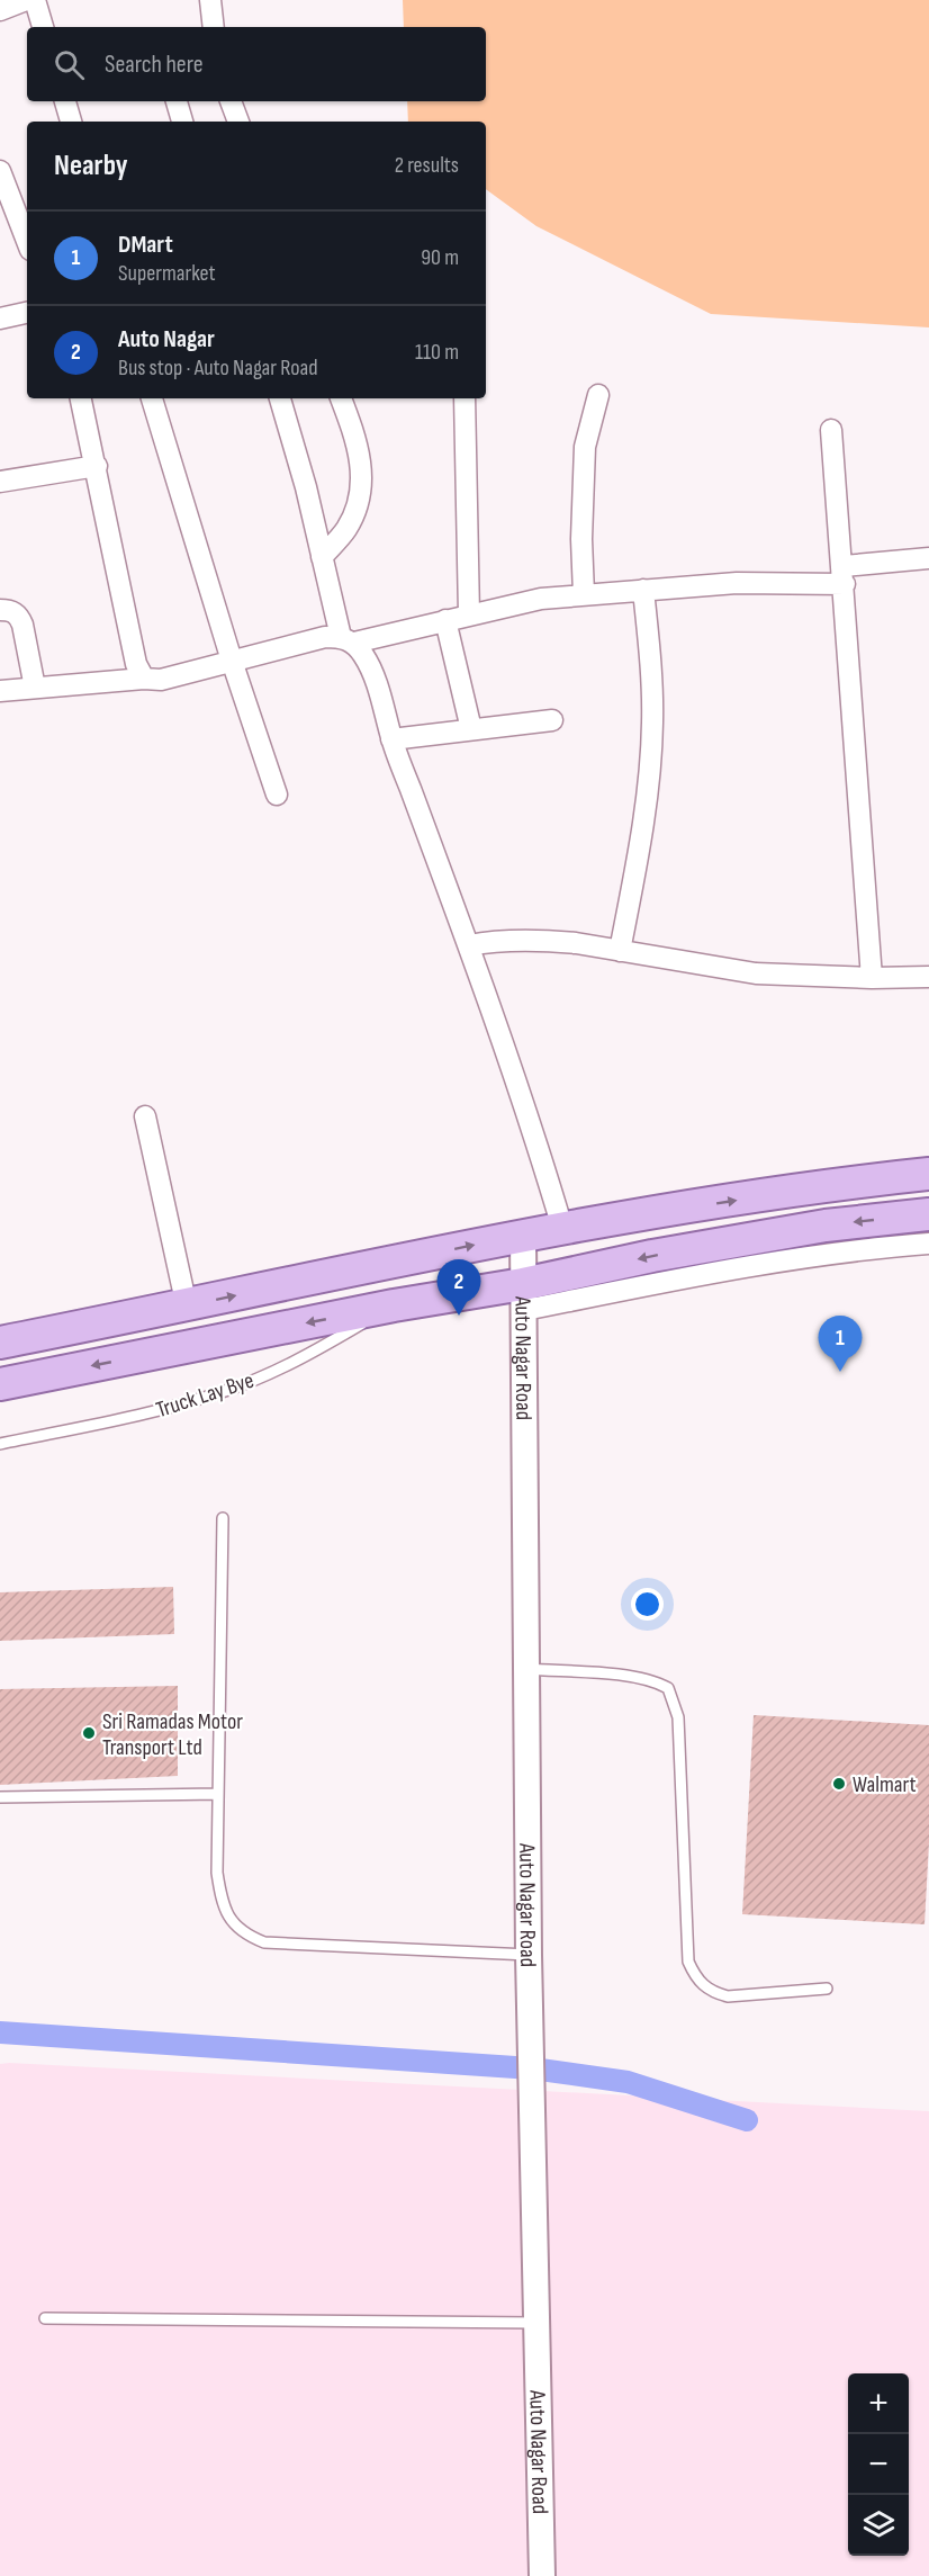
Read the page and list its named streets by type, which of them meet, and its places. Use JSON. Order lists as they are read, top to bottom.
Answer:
{
  "streets": {
    "street": ["Auto Nagar Road"],
    "lane": ["Truck Lay Bye"]
  },
  "places": ["Sri Ramadas Motor Transport Ltd", "Walmart"],
  "page": {
    "search": "Search here",
    "heading": ["Nearby", "2 results"],
    "list": [
      {
        "mark": "1",
        "name": "DMart",
        "note": "Supermarket",
        "value": "90 m"
      },
      {
        "mark": "2",
        "name": "Auto Nagar",
        "note": "Bus stop · Auto Nagar Road",
        "value": "110 m"
      }
    ],
    "pins": ["2", "1"],
    "map_buttons": ["+", "−"]
  }
}
